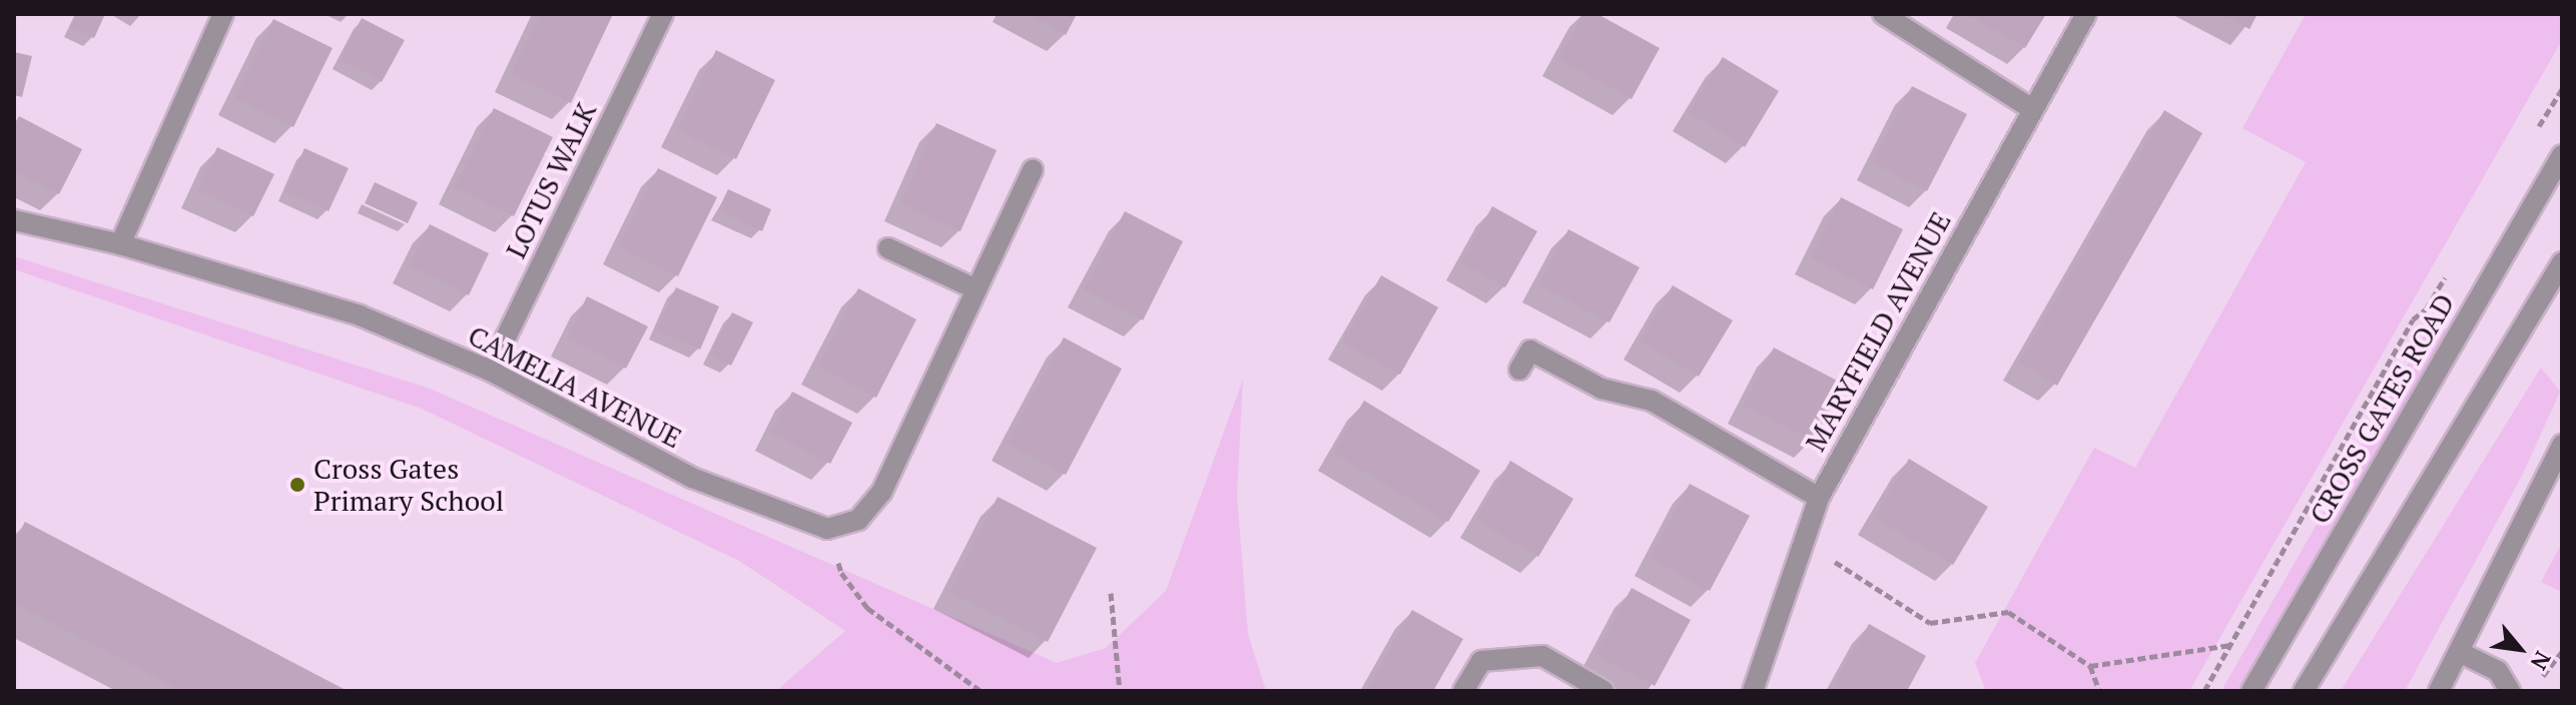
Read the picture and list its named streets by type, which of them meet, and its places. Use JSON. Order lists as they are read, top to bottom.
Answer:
{
  "streets": {
    "street": [
      "LOTUS WALK",
      "MARYFIELD AVENUE",
      "CAMELIA AVENUE",
      "CROSS GATES ROAD"
    ]
  },
  "crossings": [
    ["LOTUS WALK", "CAMELIA AVENUE"]
  ],
  "places": ["Cross Gates Primary School"],
  "north": "bottom right"
}
